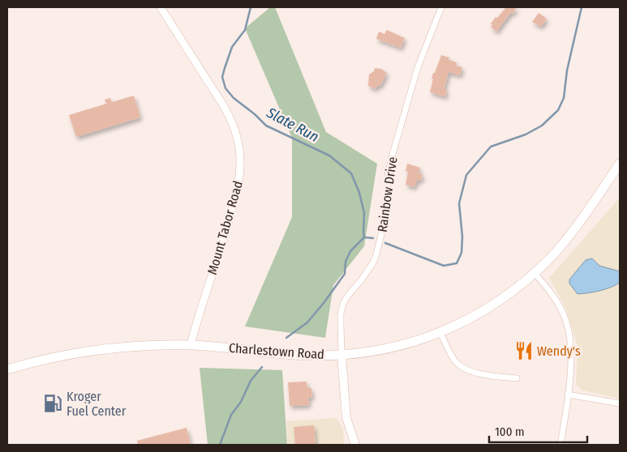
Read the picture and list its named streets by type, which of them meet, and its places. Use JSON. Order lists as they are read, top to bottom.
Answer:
{
  "streets": {
    "main road": ["Charlestown Road"],
    "street": ["Rainbow Drive", "Mount Tabor Road"]
  },
  "crossings": [
    ["Rainbow Drive", "Charlestown Road"],
    ["Mount Tabor Road", "Charlestown Road"]
  ],
  "water": ["Slate Run"],
  "places": {
    "restaurant": ["Wendy's"],
    "fuel station": ["Kroger Fuel Center"]
  },
  "scale_bar": "100 m"
}
